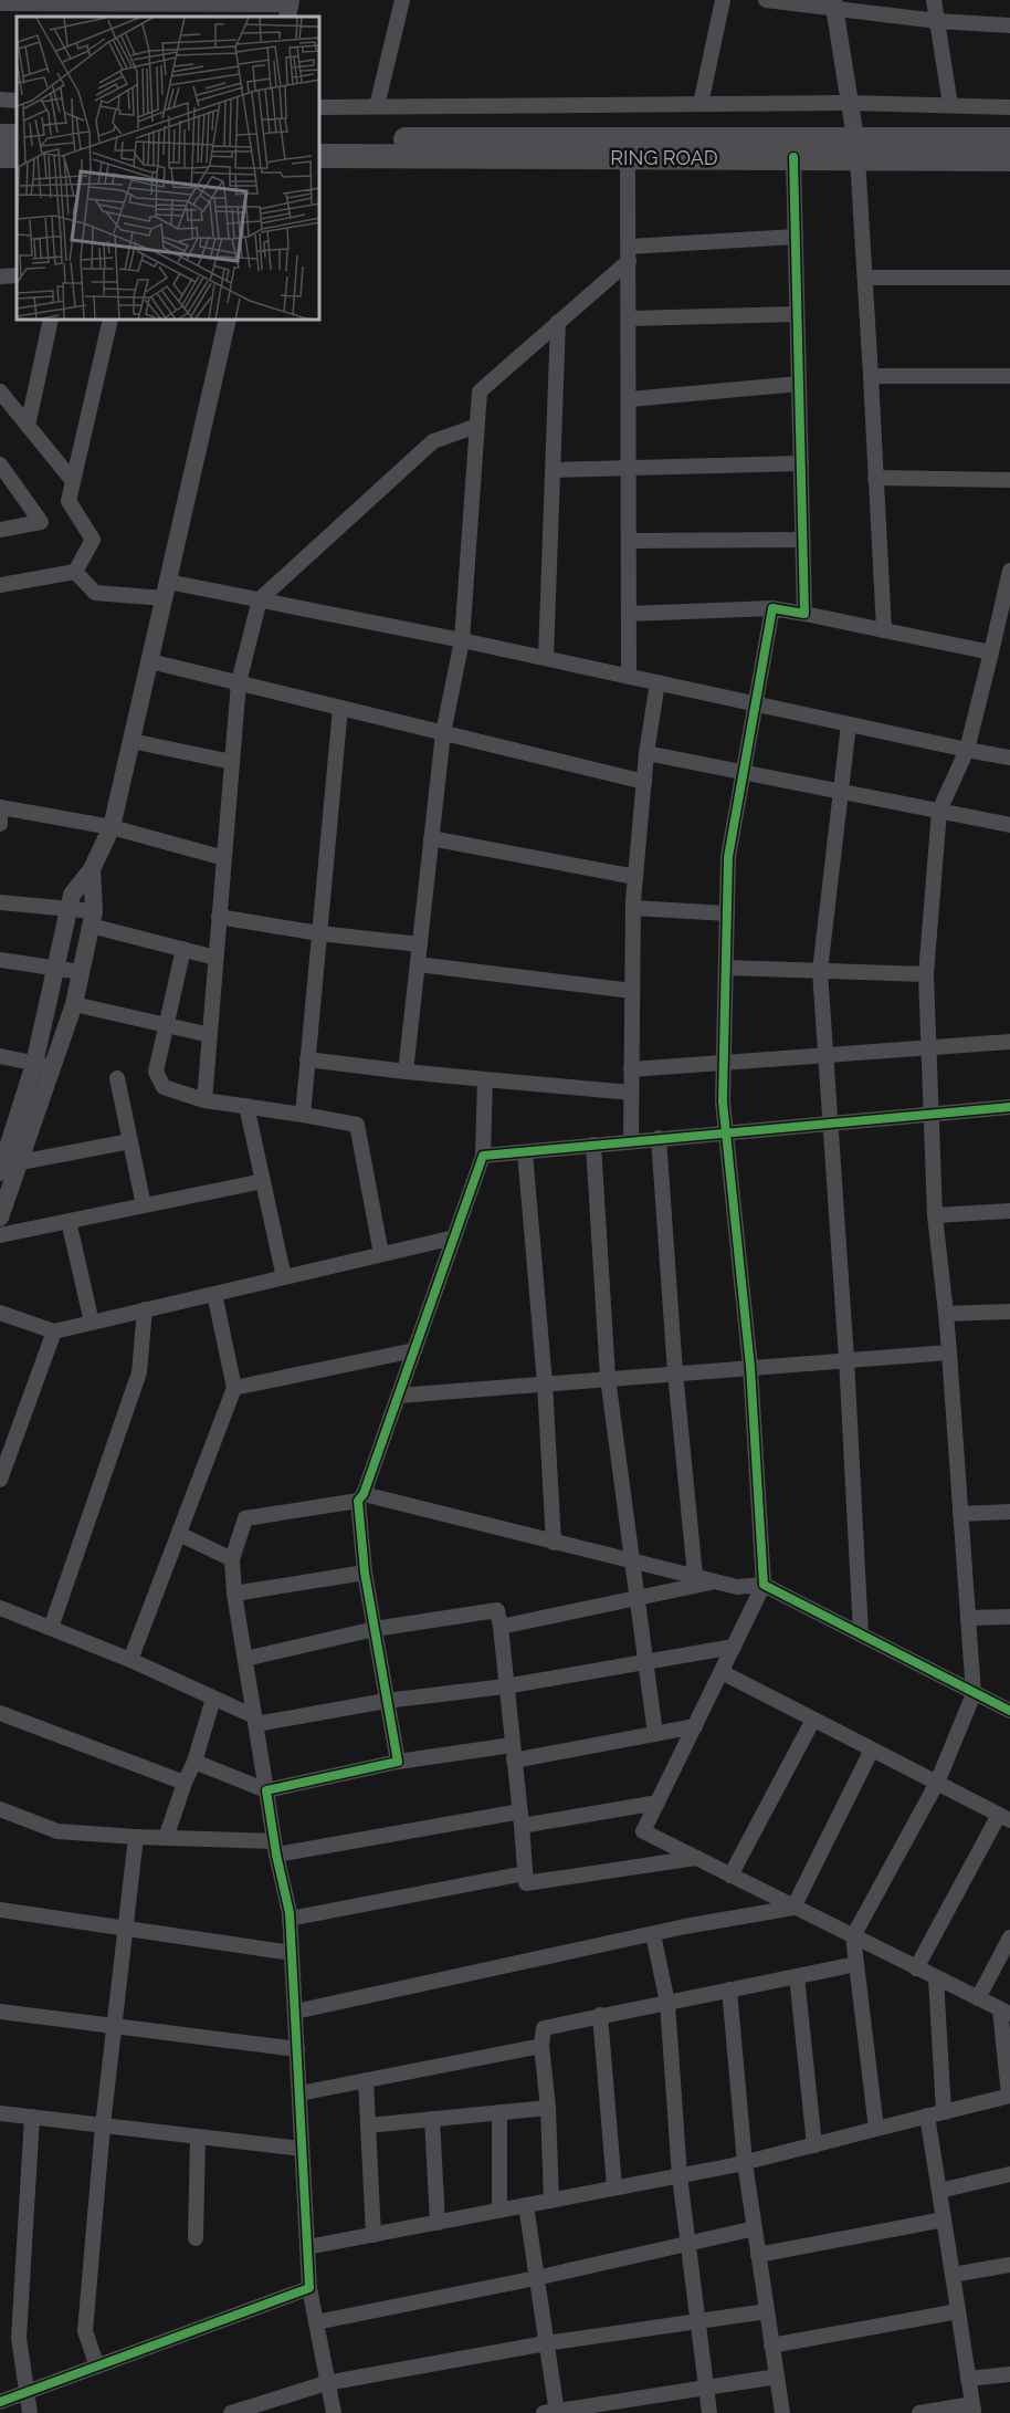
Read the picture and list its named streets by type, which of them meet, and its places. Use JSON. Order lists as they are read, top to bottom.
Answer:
{
  "streets": {
    "highway": ["RING ROAD"]
  }
}
